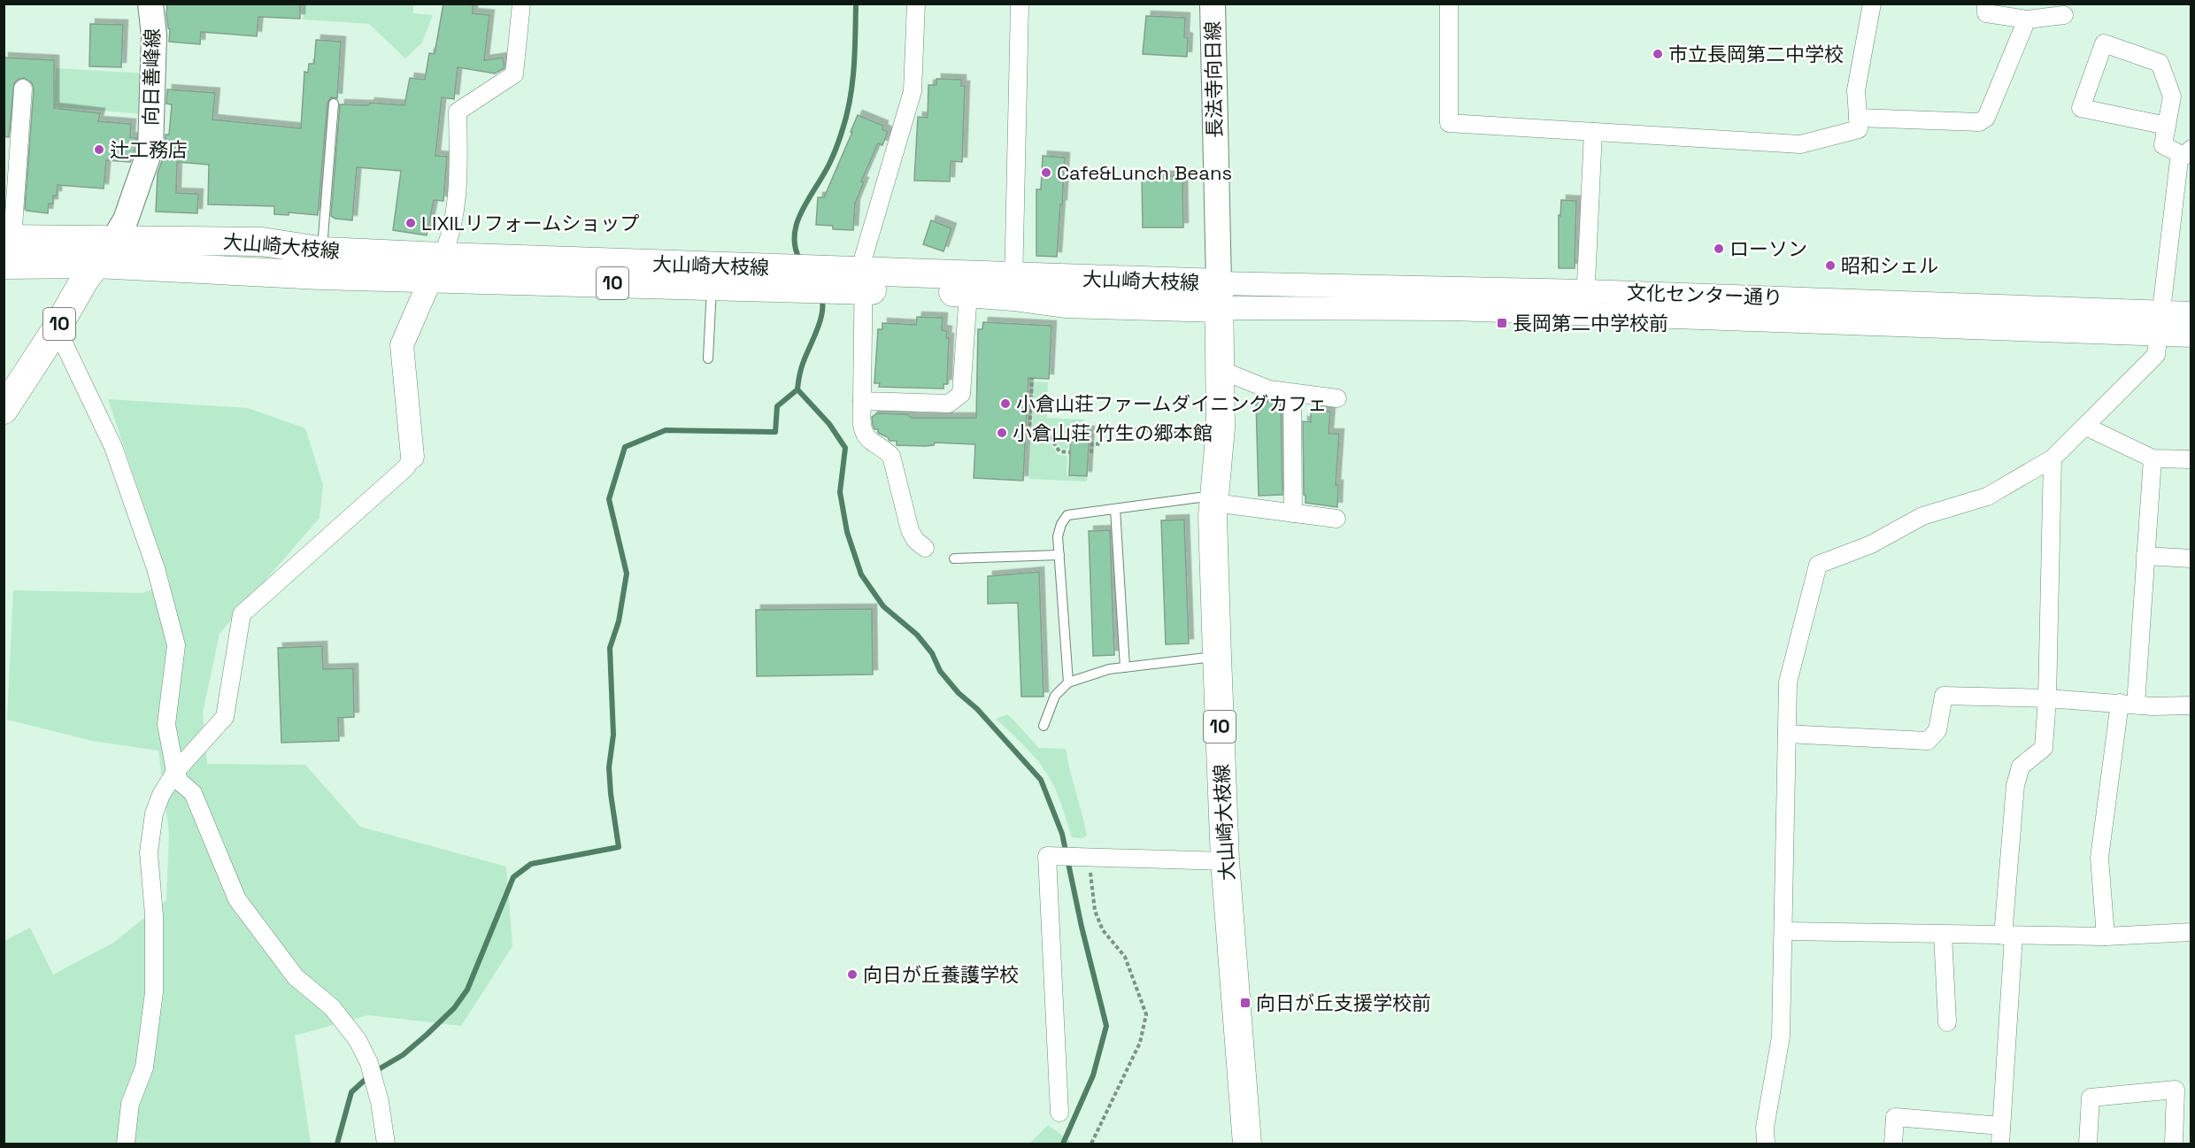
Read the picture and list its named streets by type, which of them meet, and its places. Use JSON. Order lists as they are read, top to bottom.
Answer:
{
  "streets": {
    "main road": [
      "向日善峰線",
      "長法寺向日線",
      "大山崎大枝線",
      "10"
    ],
    "street": ["文化センター通り"]
  },
  "crossings": [
    ["向日善峰線", "大山崎大枝線"],
    ["向日善峰線", "10"],
    ["長法寺向日線", "大山崎大枝線"],
    ["長法寺向日線", "文化センター通り"],
    ["大山崎大枝線", "10"],
    ["大山崎大枝線", "文化センター通り"]
  ],
  "places": {
    "other": [
      "市立長岡第二中学校",
      "辻工務店",
      "Cafe&Lunch Beans",
      "LIXILリフォームショップ",
      "ローソン",
      "昭和シェル",
      "小倉山荘ファームダイニングカフェ",
      "小倉山荘 竹生の郷本館",
      "向日が丘養護学校"
    ],
    "transit": ["長岡第二中学校前", "向日が丘支援学校前"]
  }
}
